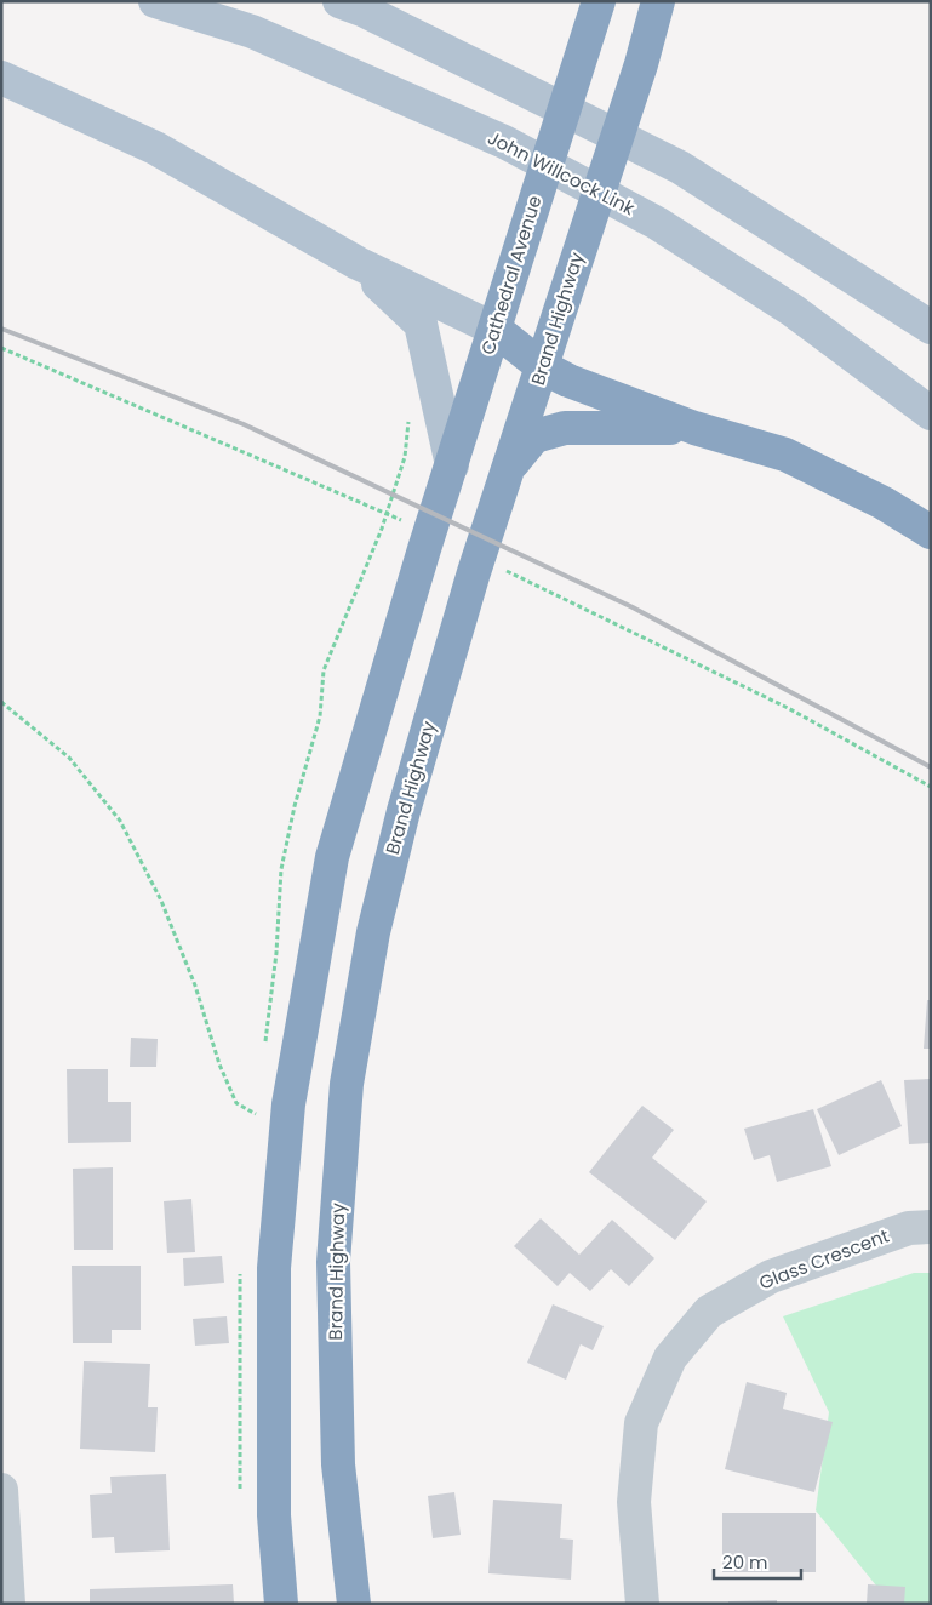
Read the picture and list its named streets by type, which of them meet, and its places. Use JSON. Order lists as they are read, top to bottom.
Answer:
{
  "streets": {
    "highway": ["Cathedral Avenue", "Brand Highway"],
    "main road": ["John Willcock Link"],
    "street": ["Glass Crescent"]
  },
  "scale_bar": "20 m"
}
